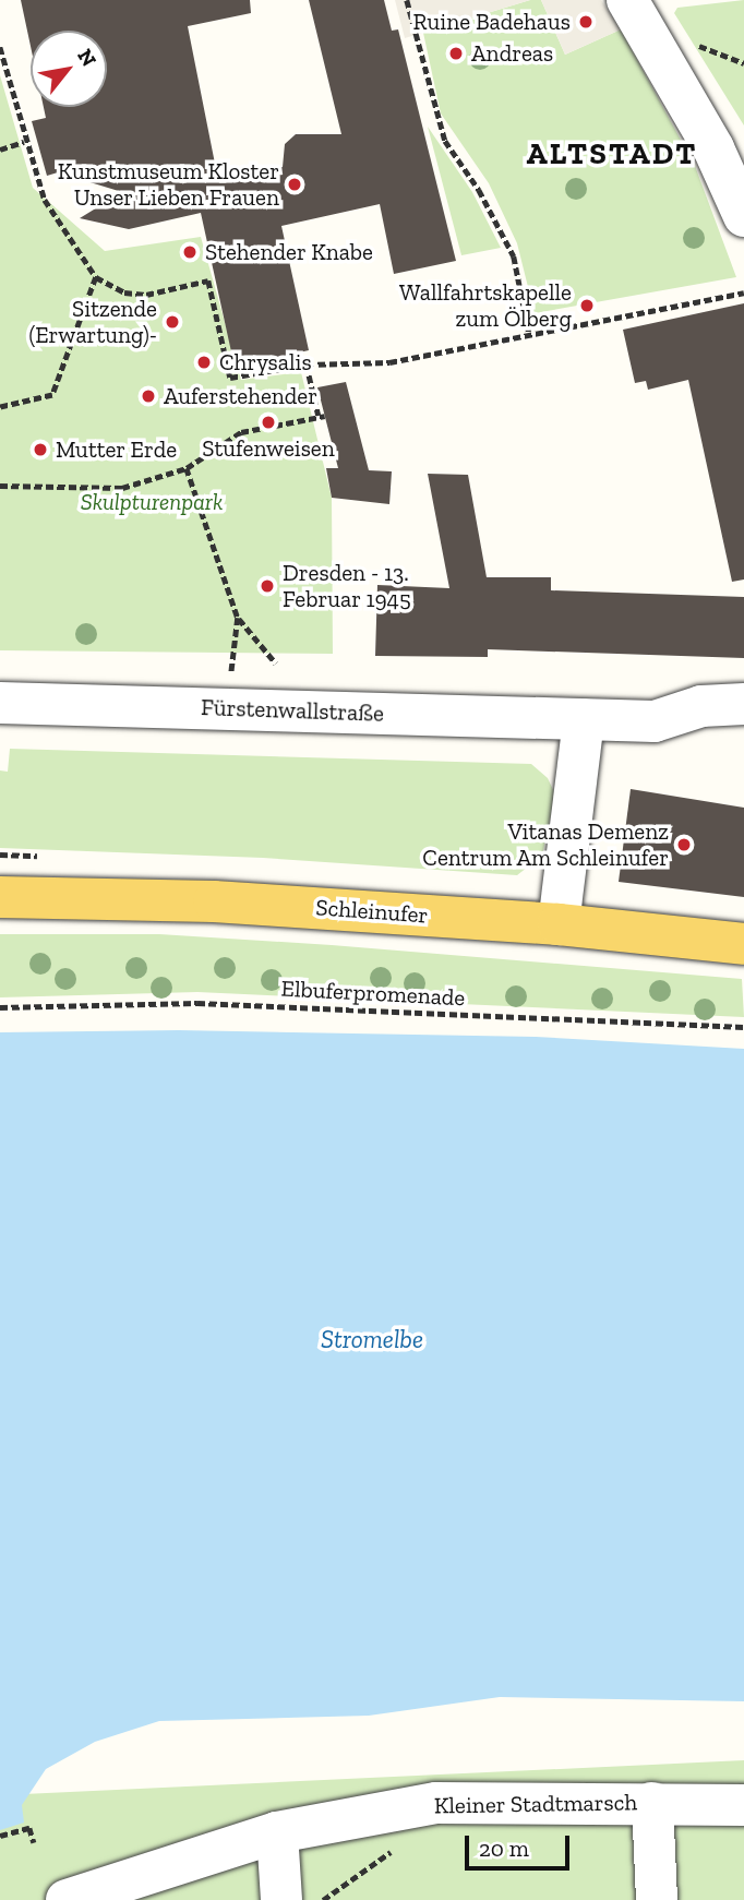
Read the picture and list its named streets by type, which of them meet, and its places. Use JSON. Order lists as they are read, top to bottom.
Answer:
{
  "streets": {
    "main road": ["Schleinufer"],
    "street": ["Fürstenwallstraße", "Kleiner Stadtmarsch"],
    "path": ["Elbuferpromenade"]
  },
  "districts": ["ALTSTADT"],
  "water": ["Stromelbe"],
  "parks": ["Skulpturenpark"],
  "places": [
    "Ruine Badehaus",
    "Andreas",
    "Kunstmuseum Kloster Unser Lieben Frauen",
    "Stehender Knabe",
    "Wallfahrtskapelle zum Ölberg",
    "Sitzende (Erwartung)-",
    "Chrysalis",
    "Auferstehender",
    "Stufenweisen",
    "Mutter Erde",
    "Dresden - 13. Februar 1945",
    "Vitanas Demenz Centrum Am Schleinufer"
  ],
  "scale_bar": "20 m",
  "north": "top right"
}
